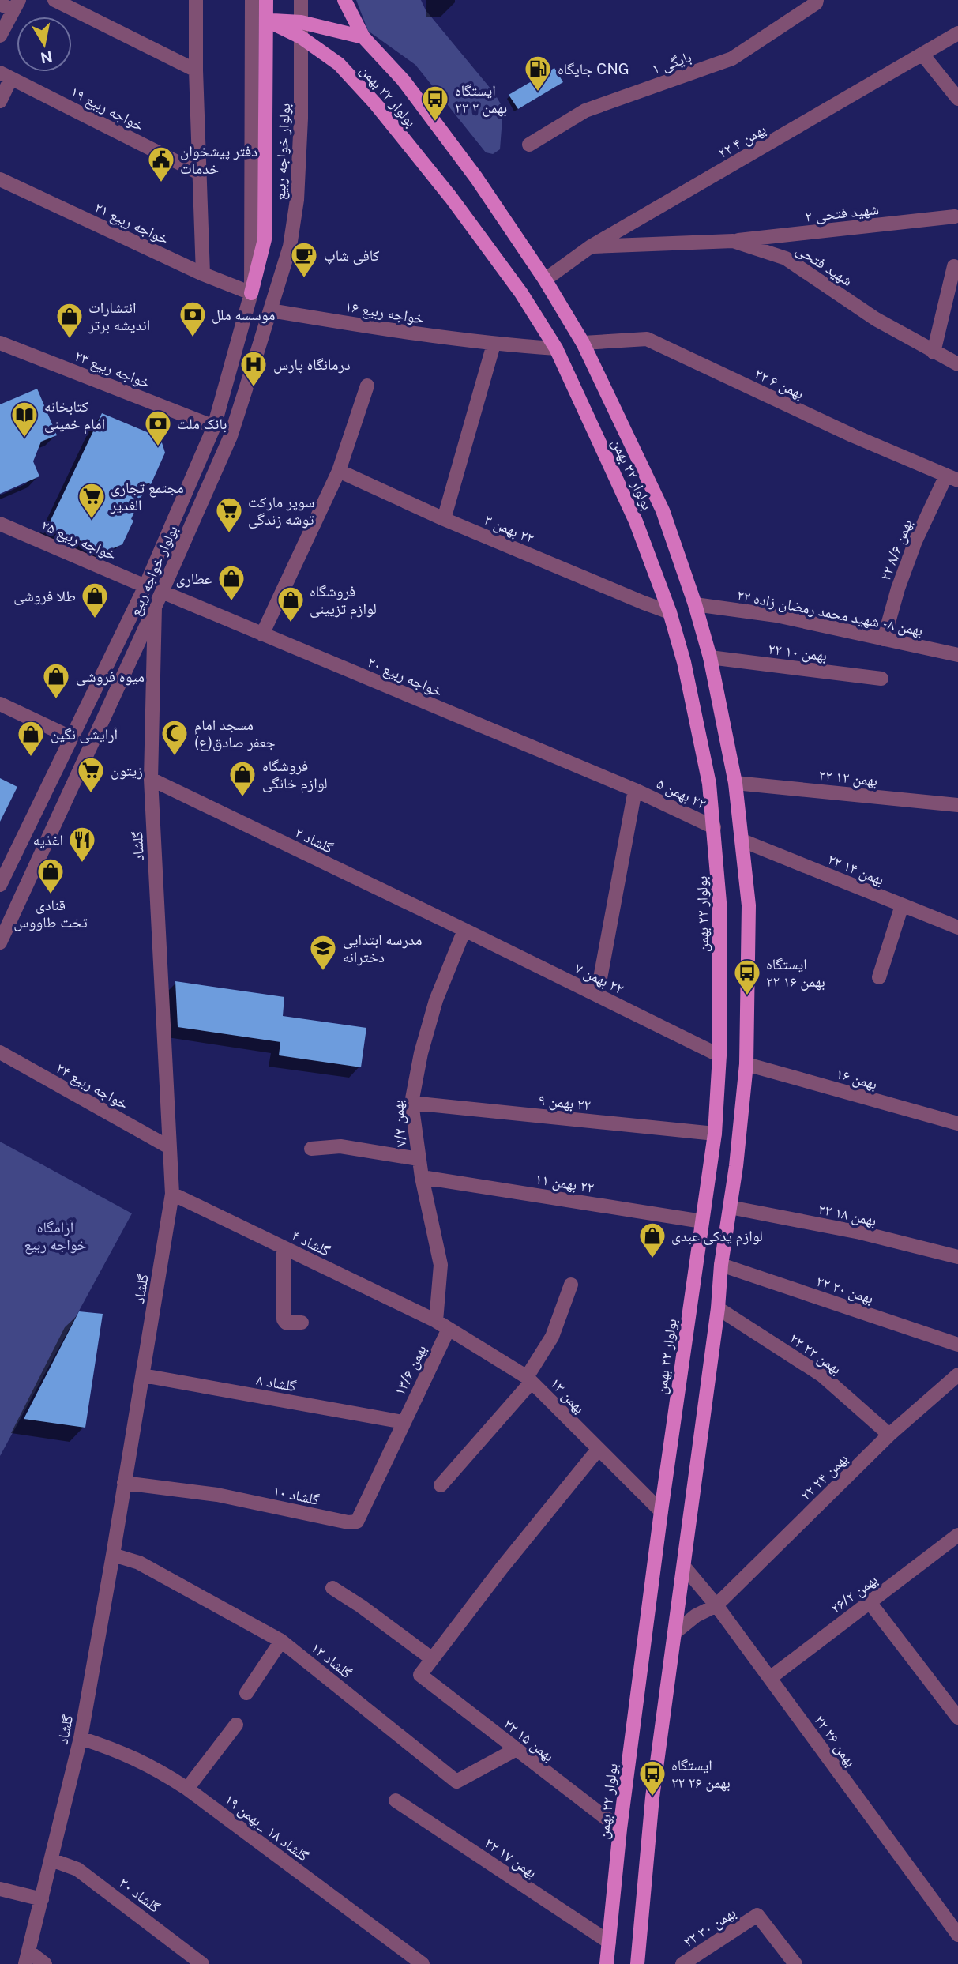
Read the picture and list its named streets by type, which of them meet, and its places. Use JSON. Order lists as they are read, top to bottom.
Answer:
{
  "streets": {
    "main road": ["بولوار ۲۲ بهمن"],
    "street": [
      "بایگی ۱",
      "خواجه ربیع ۱۹",
      "۲۲ بهمن ۴",
      "بولوار خواجه ربیع",
      "شهید فتحی ۲",
      "خواجه ربیع ۲۱",
      "شهید فتحی",
      "خواجه ربیع ۱۶",
      "خواجه ربیع ۲۳",
      "۲۲ بهمن ۶",
      "٢٢ بهمن ۳",
      "خواجه ربیع ۲۵",
      "۲۲ بهمن ۸/۶",
      "۲۲ بهمن ۸ - شهید محمد رمضان زاده",
      "۲۲ بهمن ۱۰",
      "خواجه ربیع ۲۰",
      "۲۲ بهمن ۱۲",
      "٢٢ بهمن ۵",
      "گلشاد ۲",
      "گلشاد",
      "۲۲ بهمن ۱۴",
      "٢٢ بهمن ٧",
      "بهمن ۱۶",
      "خواجه ربیع ۲۴",
      "٢٢ بهمن ۹",
      "بهمن ۷/۲",
      "٢٢ بهمن ١١",
      "۲۲ بهمن ۱۸",
      "گلشاد ۴",
      "۲۲ بهمن ۲۰",
      "۲۲ بهمن ۲۲",
      "بهمن ۱۳/۶",
      "گلشاد ۸",
      "بهمن ۱۳",
      "۲۲ بهمن ۲۴",
      "گلشاد ۱۰",
      "بهمن ۲۶/۲",
      "گلشاد ۱۲",
      "۲۲ بهمن ۱۵",
      "۲۲ بهمن ۲۶",
      "گلشاد ۱۸ _بهمن ۱۹",
      "۲۲ بهمن ۱۷",
      "گلشاد ۲۰",
      "۲۲ بهمن ۳۰"
    ]
  },
  "crossings": [
    ["بولوار ۲۲ بهمن", "۲۲ بهمن ۴"],
    ["بولوار ۲۲ بهمن", "بولوار خواجه ربیع"],
    ["بولوار ۲۲ بهمن", "خواجه ربیع ۱۶"],
    ["بولوار ۲۲ بهمن", "۲۲ بهمن ۶"],
    ["بولوار ۲۲ بهمن", "٢٢ بهمن ۳"],
    ["بولوار ۲۲ بهمن", "۲۲ بهمن ۸ - شهید محمد رمضان زاده"],
    ["بولوار ۲۲ بهمن", "۲۲ بهمن ۱۰"],
    ["بولوار ۲۲ بهمن", "۲۲ بهمن ۱۲"],
    ["بولوار ۲۲ بهمن", "٢٢ بهمن ۵"],
    ["بولوار ۲۲ بهمن", "۲۲ بهمن ۱۴"],
    ["بولوار ۲۲ بهمن", "٢٢ بهمن ٧"],
    ["بولوار ۲۲ بهمن", "بهمن ۱۶"],
    ["بولوار ۲۲ بهمن", "٢٢ بهمن ۹"],
    ["بولوار ۲۲ بهمن", "٢٢ بهمن ١١"],
    ["بولوار ۲۲ بهمن", "۲۲ بهمن ۱۸"],
    ["بولوار ۲۲ بهمن", "۲۲ بهمن ۲۰"],
    ["بولوار ۲۲ بهمن", "۲۲ بهمن ۲۲"],
    ["بولوار ۲۲ بهمن", "بهمن ۱۳"],
    ["بولوار ۲۲ بهمن", "۲۲ بهمن ۱۵"],
    ["بولوار ۲۲ بهمن", "۲۲ بهمن ۲۶"],
    ["بولوار ۲۲ بهمن", "۲۲ بهمن ۱۷"],
    ["۲۲ بهمن ۴", "شهید فتحی"],
    ["بولوار خواجه ربیع", "خواجه ربیع ۲۱"],
    ["بولوار خواجه ربیع", "خواجه ربیع ۱۶"],
    ["بولوار خواجه ربیع", "خواجه ربیع ۲۳"],
    ["بولوار خواجه ربیع", "خواجه ربیع ۲۵"],
    ["بولوار خواجه ربیع", "خواجه ربیع ۲۰"],
    ["بولوار خواجه ربیع", "گلشاد"],
    ["شهید فتحی ۲", "شهید فتحی"],
    ["۲۲ بهمن ۶", "۲۲ بهمن ۸/۶"],
    ["۲۲ بهمن ۸/۶", "۲۲ بهمن ۸ - شهید محمد رمضان زاده"],
    ["خواجه ربیع ۲۰", "٢٢ بهمن ۵"],
    ["گلشاد ۲", "گلشاد"],
    ["گلشاد ۲", "٢٢ بهمن ٧"],
    ["گلشاد ۲", "بهمن ۷/۲"],
    ["گلشاد", "خواجه ربیع ۲۴"],
    ["گلشاد", "گلشاد ۴"],
    ["گلشاد", "گلشاد ۸"],
    ["گلشاد", "گلشاد ۱۰"],
    ["گلشاد", "گلشاد ۱۲"],
    ["گلشاد", "گلشاد ۱۸ _بهمن ۱۹"],
    ["گلشاد", "گلشاد ۲۰"],
    ["٢٢ بهمن ٧", "بهمن ۷/۲"],
    ["٢٢ بهمن ۹", "بهمن ۷/۲"],
    ["بهمن ۷/۲", "٢٢ بهمن ١١"],
    ["بهمن ۷/۲", "گلشاد ۴"],
    ["بهمن ۷/۲", "بهمن ۱۳"],
    ["گلشاد ۴", "بهمن ۱۳"],
    ["۲۲ بهمن ۲۲", "۲۲ بهمن ۲۴"],
    ["بهمن ۱۳/۶", "گلشاد ۸"],
    ["بهمن ۱۳/۶", "بهمن ۱۳"],
    ["بهمن ۱۳/۶", "گلشاد ۱۰"],
    ["گلشاد ۸", "گلشاد ۱۰"],
    ["۲۲ بهمن ۲۴", "۲۲ بهمن ۲۶"],
    ["بهمن ۲۶/۲", "۲۲ بهمن ۲۶"],
    ["گلشاد ۱۲", "۲۲ بهمن ۱۵"]
  ],
  "parks": ["آرامگاه خواجه ربیع"],
  "places": {
    "fuel station": ["جایگاه CNG"],
    "bus stop": ["ایستگاه ۲۲ بهمن ۲", "ایستگاه ۲۲ بهمن ۱۶", "ایستگاه ۲۲ بهمن ۲۶"],
    "public building": ["دفتر پیشخوان خدمات"],
    "cafe": ["کافی شاپ"],
    "bank": ["موسسه ملل", "بانک ملت"],
    "shop": [
      "انتشارات اندیشه برتر",
      "عطاری",
      "طلا فروشی",
      "فروشگاه لوازم تزیینی",
      "میوه فروشی",
      "آرایشی نگین",
      "فروشگاه لوازم خانگی",
      "قنادی تخت طاووس",
      "لوازم یدکی عبدی"
    ],
    "hospital": ["درمانگاه پارس"],
    "library": ["کتابخانه امام خمینی"],
    "supermarket": ["مجتمع تجاری الغدیر", "سوپر مارکت توشه زندگی", "زیتون"],
    "mosque": ["مسجد امام جعفر صادق(ع)"],
    "restaurant": ["اغذیه"],
    "school or university": ["مدرسه ابتدایی دخترانه"]
  },
  "north": "bottom"
}
